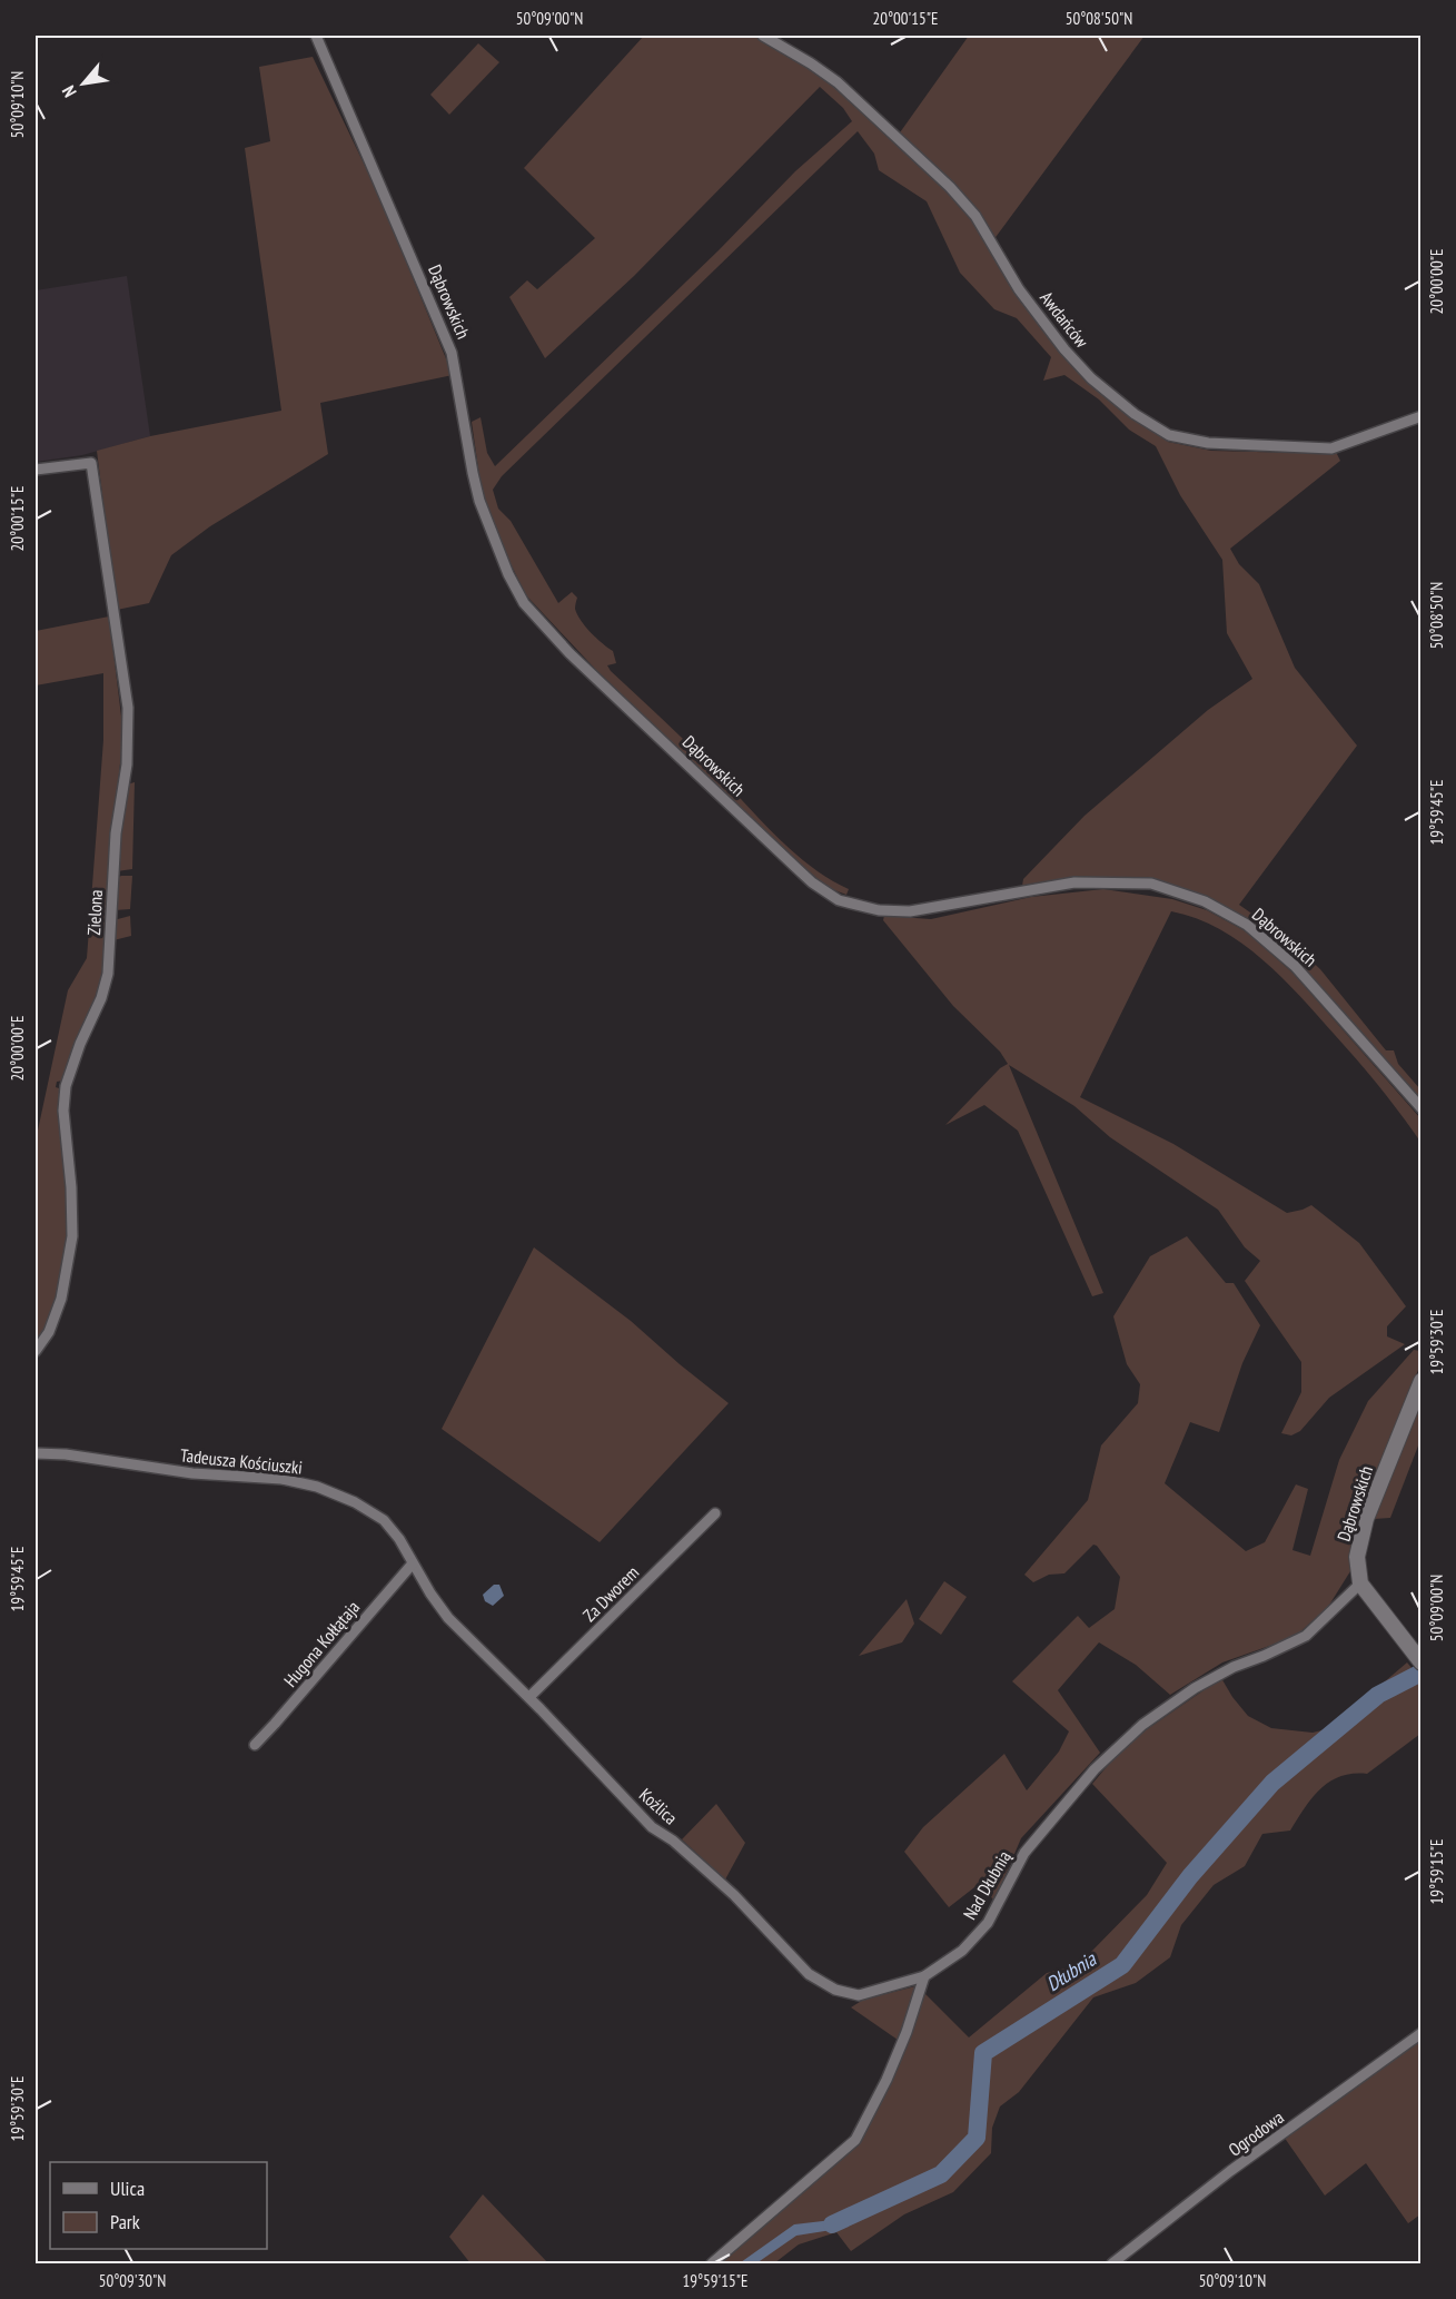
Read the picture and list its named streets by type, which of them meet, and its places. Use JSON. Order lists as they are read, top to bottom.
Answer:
{
  "streets": {
    "street": [
      "Dąbrowskich",
      "Awdańców",
      "Zielona",
      "Tadeusza Kościuszki",
      "Za Dworem",
      "Hugona Kołłątaja",
      "Koźlica",
      "Nad Dłubnią",
      "Ogrodowa"
    ]
  },
  "crossings": [
    ["Dąbrowskich", "Nad Dłubnią"],
    ["Tadeusza Kościuszki", "Hugona Kołłątaja"],
    ["Tadeusza Kościuszki", "Koźlica"],
    ["Za Dworem", "Koźlica"],
    ["Hugona Kołłątaja", "Koźlica"],
    ["Koźlica", "Nad Dłubnią"]
  ],
  "water": ["Dłubnia"],
  "legend": ["Ulica", "Park"],
  "north": "bottom left",
  "coordinates": [
    "50°09'00\"N",
    "20°00'15\"E",
    "50°08'50\"N",
    "50°09'10\"N",
    "20°00'00\"E",
    "19°59'45\"E",
    "19°59'30\"E",
    "19°59'15\"E",
    "50°09'30\"N"
  ]
}
